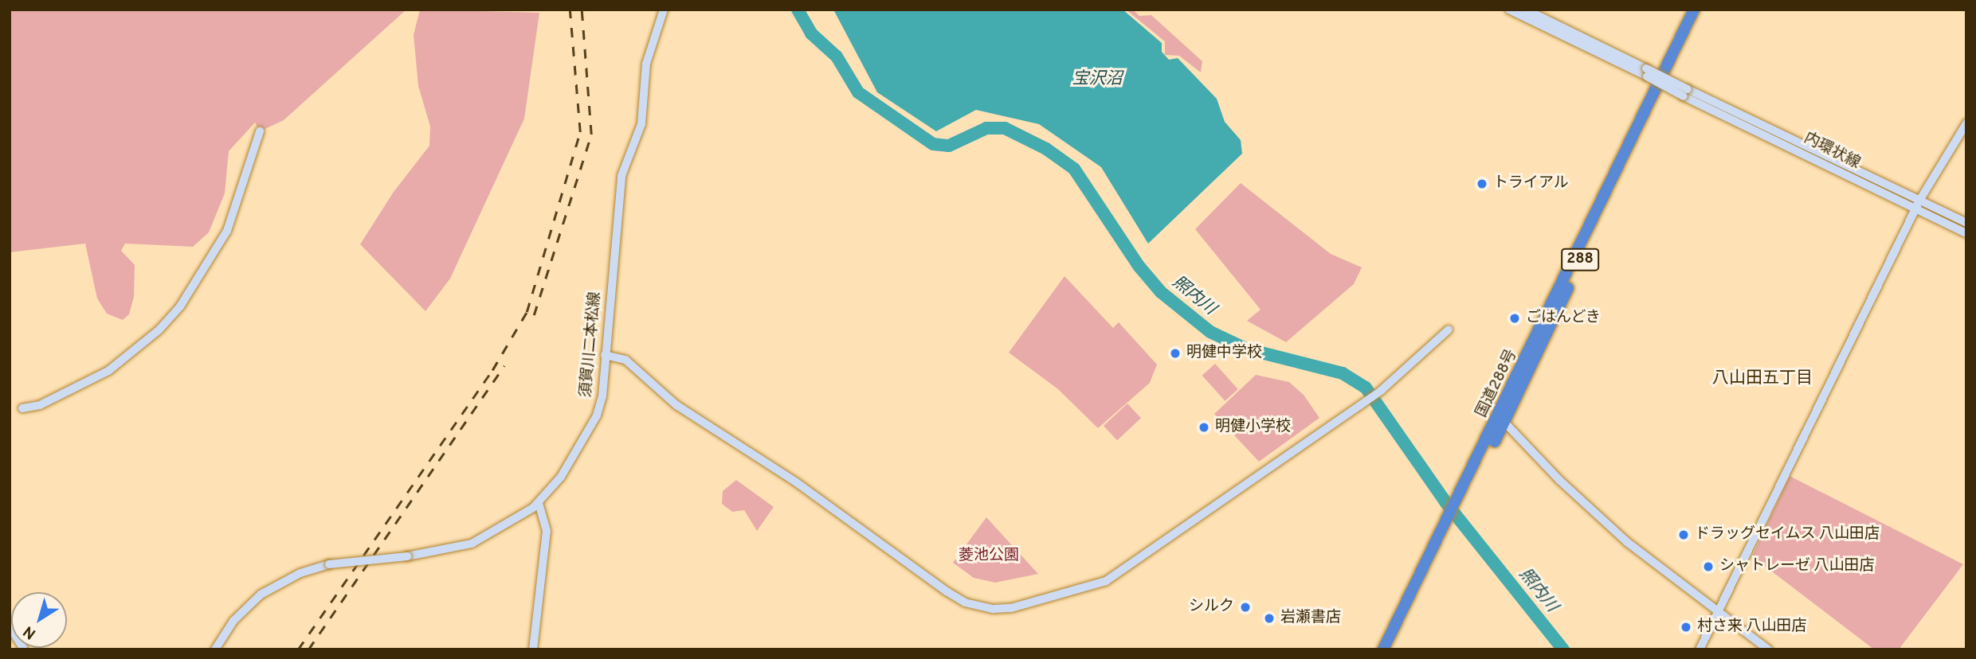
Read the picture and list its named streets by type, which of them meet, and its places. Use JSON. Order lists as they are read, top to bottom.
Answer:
{
  "streets": {
    "highway": ["288", "国道288号"],
    "street": ["須賀川二本松線"]
  },
  "districts": ["八山田五丁目"],
  "water": ["宝沢沼", "照内川"],
  "parks": ["菱池公園"],
  "places": [
    "トライアル",
    "ごはんどき",
    "明健中学校",
    "明健小学校",
    "ドラッグセイムス 八山田店",
    "シャトレーゼ 八山田店",
    "シルク",
    "岩瀬書店",
    "村さ来 八山田店"
  ],
  "north": "bottom left"
}
